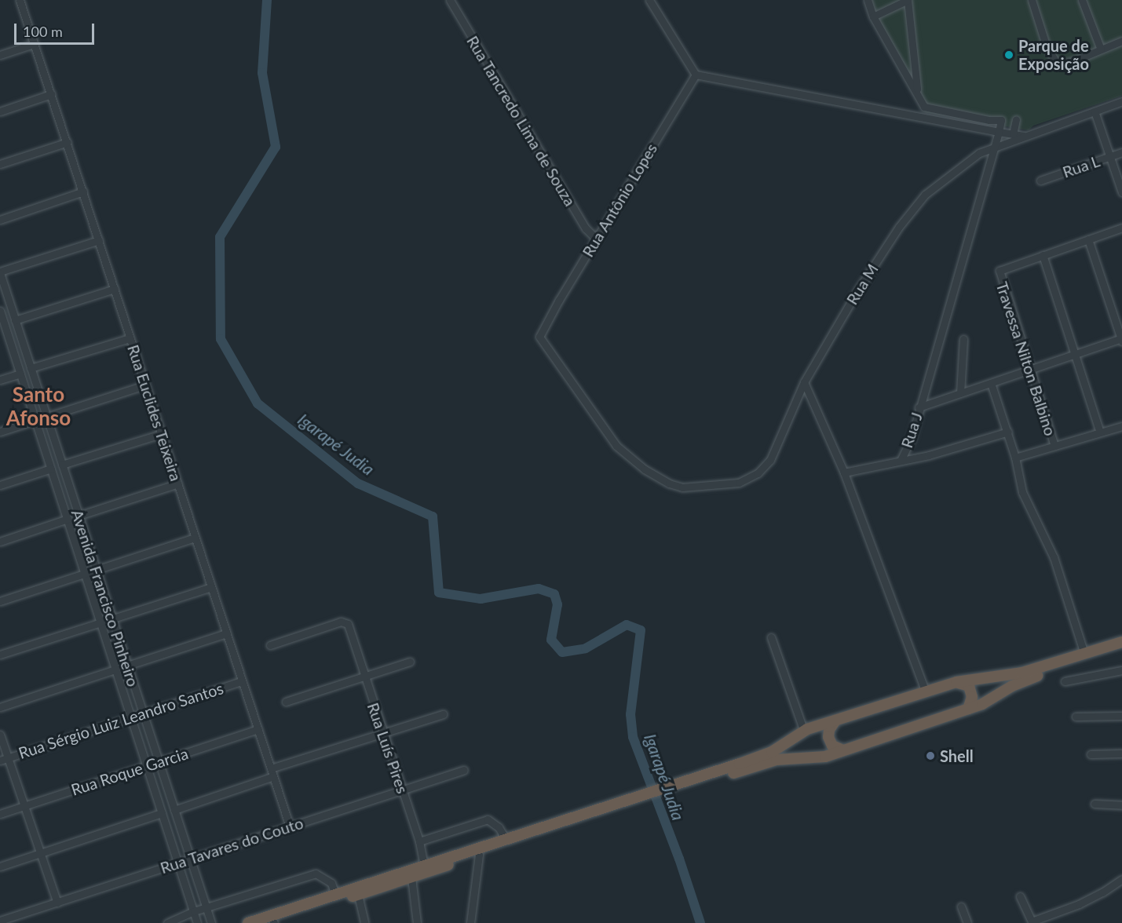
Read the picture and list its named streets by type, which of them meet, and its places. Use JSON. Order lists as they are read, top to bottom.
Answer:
{
  "streets": {
    "street": [
      "Rua Tancredo Lima de Souza",
      "Rua L",
      "Rua Antônio Lopes",
      "Rua M",
      "Travessa Nilton Balbino",
      "Rua Euclides Teixeira",
      "Rua J",
      "Avenida Francisco Pinheiro",
      "Rua Sérgio Luiz Leandro Santos",
      "Rua Luís Pires",
      "Rua Roque Garcia",
      "Rua Tavares do Couto"
    ]
  },
  "crossings": [
    ["Rua Tancredo Lima de Souza", "Rua Antônio Lopes"],
    ["Rua Antônio Lopes", "Rua M"],
    ["Rua M", "Rua J"],
    ["Rua Euclides Teixeira", "Rua Sérgio Luiz Leandro Santos"],
    ["Rua Euclides Teixeira", "Rua Roque Garcia"],
    ["Rua Euclides Teixeira", "Rua Tavares do Couto"],
    ["Avenida Francisco Pinheiro", "Rua Sérgio Luiz Leandro Santos"],
    ["Avenida Francisco Pinheiro", "Rua Roque Garcia"],
    ["Avenida Francisco Pinheiro", "Rua Tavares do Couto"],
    ["Rua Luís Pires", "Rua Tavares do Couto"]
  ],
  "districts": ["Santo Afonso"],
  "water": ["Igarapé Judia"],
  "places": ["Parque de Exposição", "Shell"],
  "scale_bar": "100 m"
}
